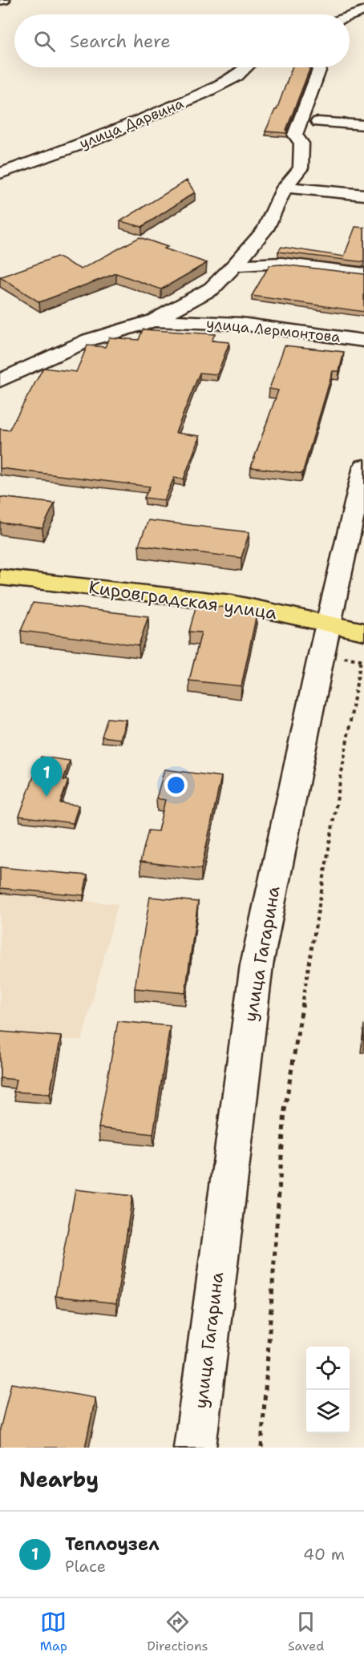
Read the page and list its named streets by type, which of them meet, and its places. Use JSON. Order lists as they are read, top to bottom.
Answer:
{
  "streets": {
    "main road": ["Кировградская улица"],
    "street": ["улица Дарвина", "улица Лермонтова", "улица Гагарина"]
  },
  "crossings": [
    ["Кировградская улица", "улица Гагарина"]
  ],
  "page": {
    "search": "Search here",
    "pins": "1",
    "heading": "Nearby",
    "list": [
      {
        "mark": "1",
        "name": "Теплоузел",
        "note": "Place",
        "value": "40 m"
      }
    ],
    "nav": ["Map", "Directions", "Saved"]
  }
}
